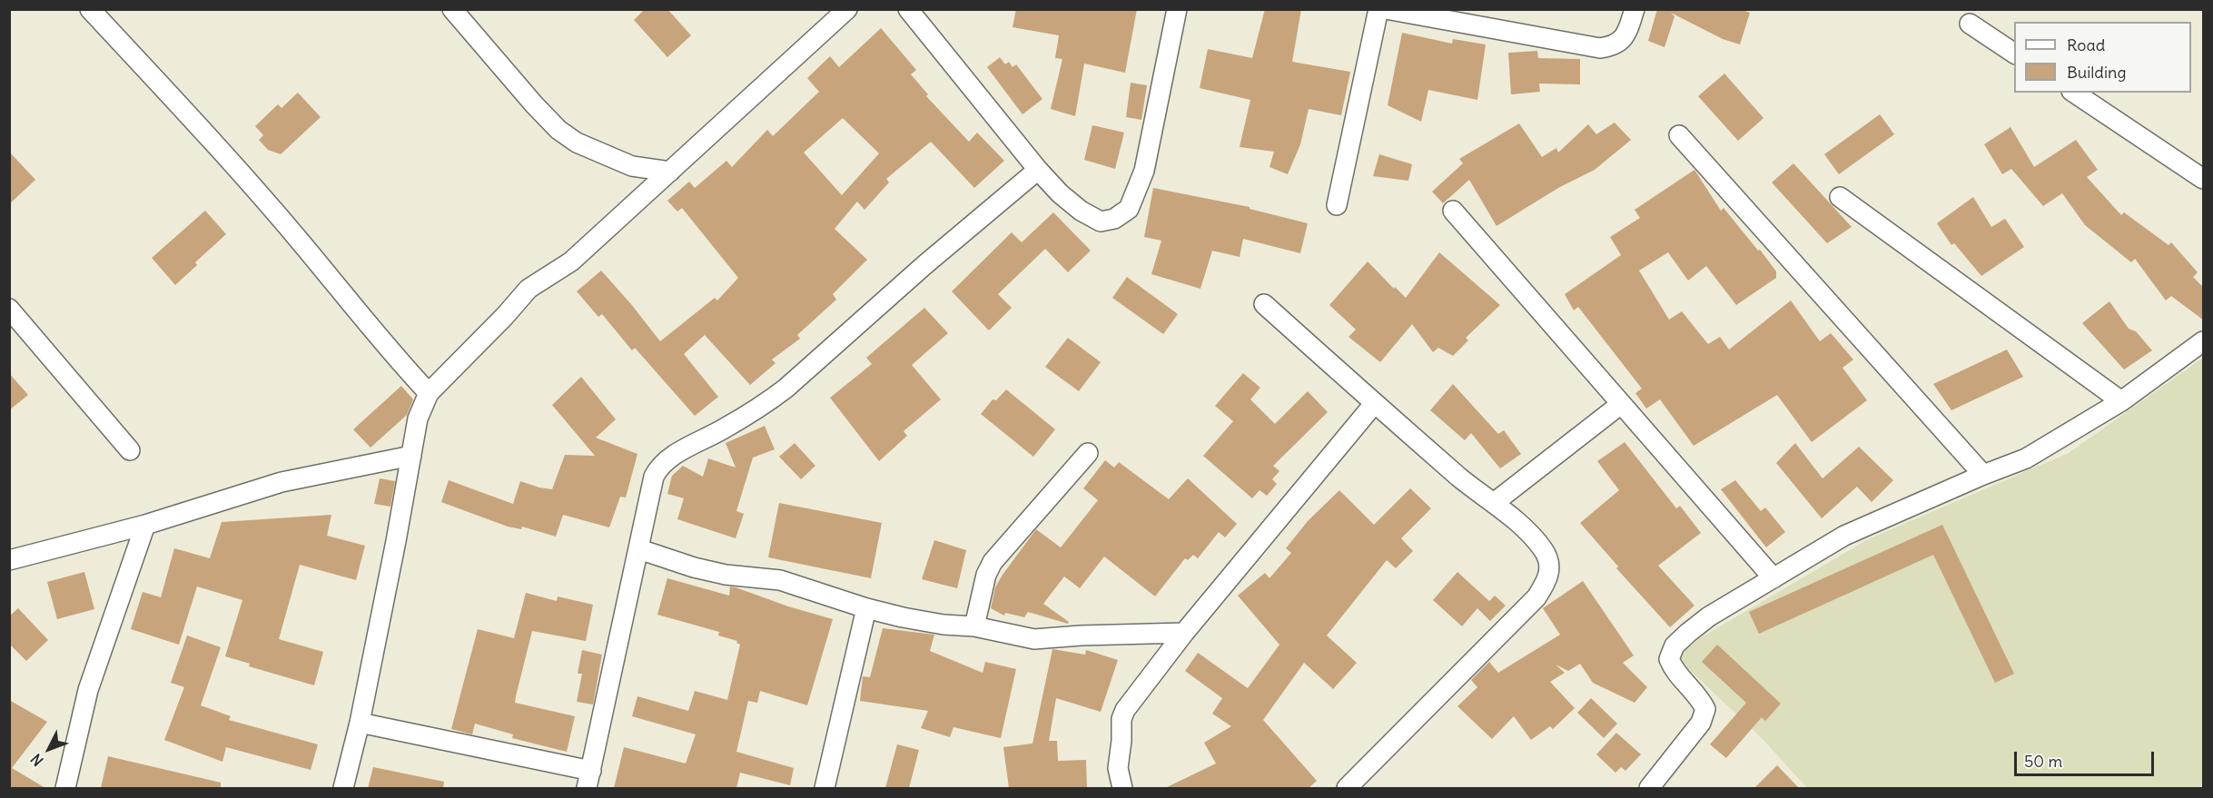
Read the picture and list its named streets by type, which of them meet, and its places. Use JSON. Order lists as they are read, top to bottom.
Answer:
{
  "legend": ["Road", "Building"],
  "scale_bar": "50 m",
  "north": "bottom left"
}
